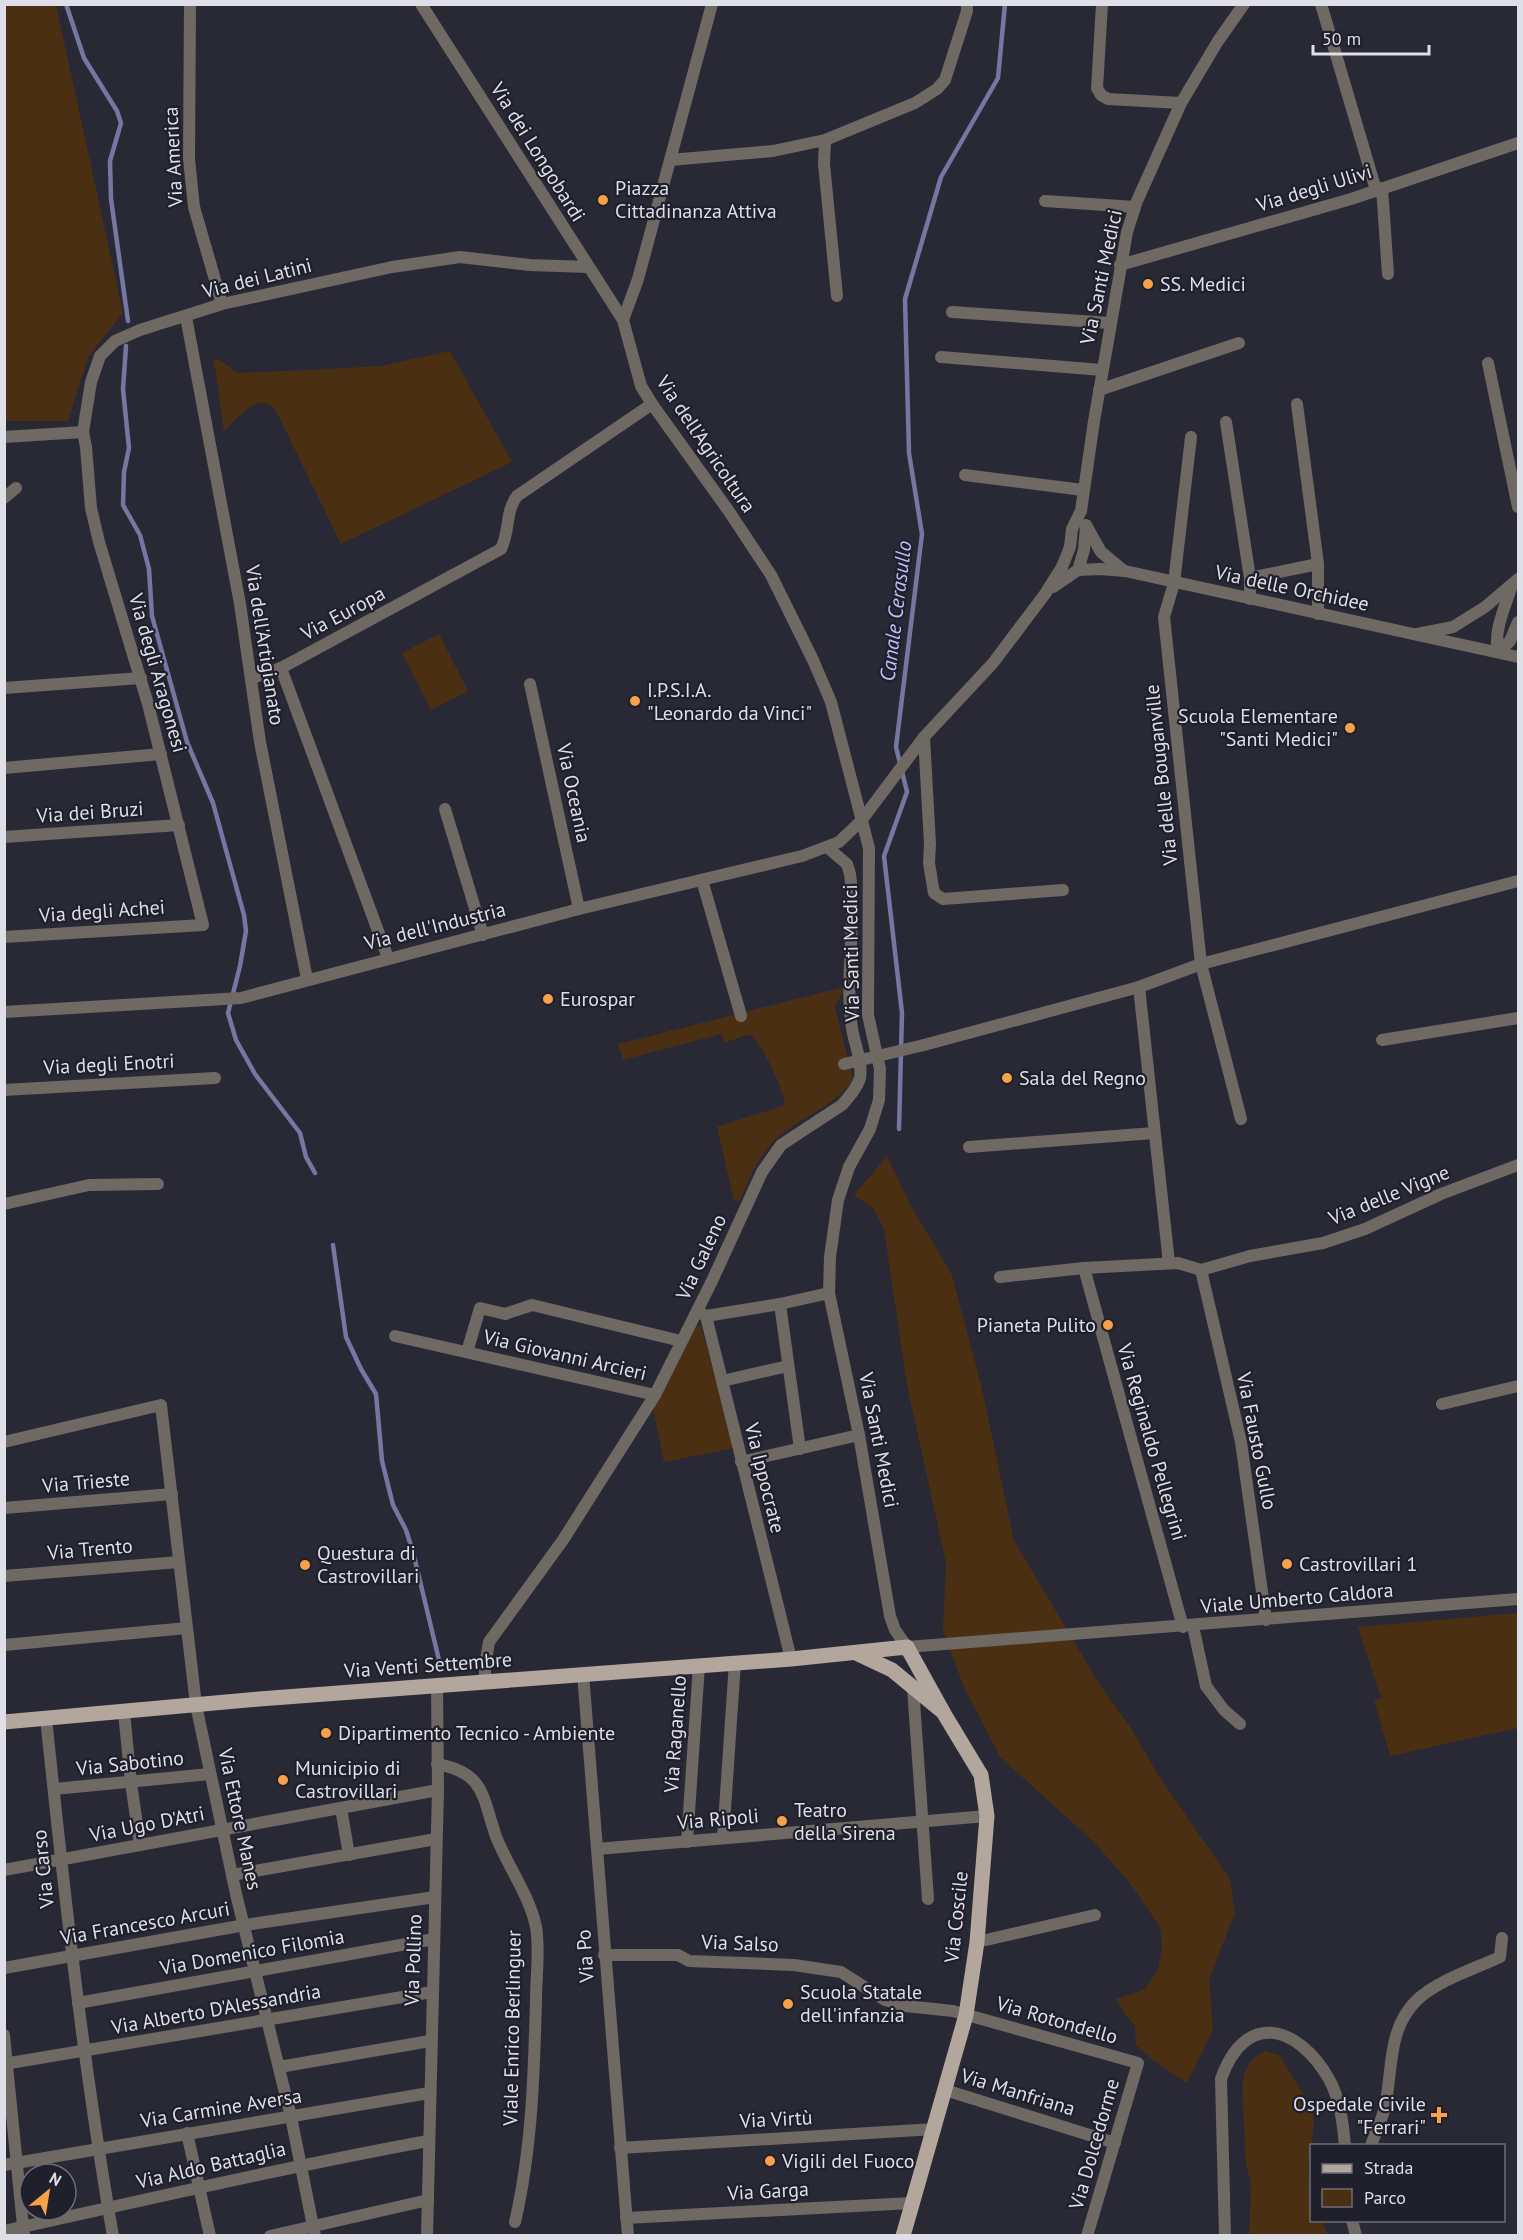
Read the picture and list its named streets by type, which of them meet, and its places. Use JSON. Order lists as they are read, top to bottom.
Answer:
{
  "streets": {
    "main road": ["Via Venti Settembre", "Via Coscile"],
    "street": [
      "Via dei Longobardi",
      "Via America",
      "Via degli Ulivi",
      "Via Santi Medici",
      "Via dei Latini",
      "Via dell'Agricoltura",
      "Via delle Orchidee",
      "Via Europa",
      "Via dell'Artigianato",
      "Via degli Aragonesi",
      "Via delle Bouganville",
      "Via Oceania",
      "Via dei Bruzi",
      "Via degli Achei",
      "Via dell'Industria",
      "Via degli Enotri",
      "Via delle Vigne",
      "Via Galeno",
      "Via Giovanni Arcieri",
      "Via Fausto Gullo",
      "Via Reginaldo Pellegrini",
      "Via Ippocrate",
      "Via Trieste",
      "Via Trento",
      "Viale Umberto Caldora",
      "Via Raganello",
      "Via Sabotino",
      "Via Ettore Manes",
      "Via Ripoli",
      "Via Ugo D'Atri",
      "Via Carso",
      "Via Francesco Arcuri",
      "Via Salso",
      "Via Domenico Filomia",
      "Via Po",
      "Via Pollino",
      "Via Alberto D'Alessandria",
      "Via Rotondello",
      "Viale Enrico Berlinguer",
      "Via Manfriana",
      "Via Carmine Aversa",
      "Via Virtù",
      "Via Dolcedorme",
      "Via Aldo Battaglia",
      "Via Garga"
    ]
  },
  "crossings": [
    ["Via dei Longobardi", "Via dei Latini"],
    ["Via dei Longobardi", "Via dell'Agricoltura"],
    ["Via America", "Via dei Latini"],
    ["Via degli Ulivi", "Via Santi Medici"],
    ["Via Santi Medici", "Via dell'Agricoltura"],
    ["Via Santi Medici", "Via delle Orchidee"],
    ["Via Santi Medici", "Via dell'Industria"],
    ["Via Santi Medici", "Viale Umberto Caldora"],
    ["Via Santi Medici", "Via Venti Settembre"],
    ["Via dei Latini", "Via dell'Artigianato"],
    ["Via dei Latini", "Via degli Aragonesi"],
    ["Via dell'Agricoltura", "Via Europa"],
    ["Via dell'Agricoltura", "Via dell'Industria"],
    ["Via delle Orchidee", "Via delle Bouganville"],
    ["Via Europa", "Via dell'Artigianato"],
    ["Via dell'Artigianato", "Via dell'Industria"],
    ["Via degli Aragonesi", "Via dei Bruzi"],
    ["Via degli Aragonesi", "Via degli Achei"],
    ["Via Oceania", "Via dell'Industria"],
    ["Via dell'Industria", "Via Galeno"],
    ["Via delle Vigne", "Via Fausto Gullo"],
    ["Via Galeno", "Via Giovanni Arcieri"],
    ["Via Galeno", "Via Ippocrate"],
    ["Via Galeno", "Via Venti Settembre"],
    ["Via Fausto Gullo", "Viale Umberto Caldora"],
    ["Via Reginaldo Pellegrini", "Viale Umberto Caldora"],
    ["Via Ippocrate", "Via Venti Settembre"],
    ["Via Trieste", "Via Ettore Manes"],
    ["Via Trento", "Via Ettore Manes"],
    ["Viale Umberto Caldora", "Via Venti Settembre"],
    ["Via Venti Settembre", "Via Raganello"],
    ["Via Venti Settembre", "Via Ettore Manes"],
    ["Via Venti Settembre", "Via Carso"],
    ["Via Venti Settembre", "Via Coscile"],
    ["Via Venti Settembre", "Via Po"],
    ["Via Venti Settembre", "Via Pollino"],
    ["Via Raganello", "Via Ripoli"],
    ["Via Sabotino", "Via Ettore Manes"],
    ["Via Sabotino", "Via Carso"],
    ["Via Ettore Manes", "Via Ugo D'Atri"],
    ["Via Ettore Manes", "Via Francesco Arcuri"],
    ["Via Ettore Manes", "Via Domenico Filomia"],
    ["Via Ettore Manes", "Via Alberto D'Alessandria"],
    ["Via Ettore Manes", "Via Carmine Aversa"],
    ["Via Ettore Manes", "Via Aldo Battaglia"],
    ["Via Ripoli", "Via Coscile"],
    ["Via Ripoli", "Via Po"],
    ["Via Ugo D'Atri", "Via Carso"],
    ["Via Ugo D'Atri", "Via Pollino"],
    ["Via Carso", "Via Francesco Arcuri"],
    ["Via Carso", "Via Domenico Filomia"],
    ["Via Carso", "Via Alberto D'Alessandria"],
    ["Via Carso", "Via Carmine Aversa"],
    ["Via Carso", "Via Aldo Battaglia"],
    ["Via Coscile", "Via Rotondello"],
    ["Via Coscile", "Via Manfriana"],
    ["Via Coscile", "Via Virtù"],
    ["Via Coscile", "Via Garga"],
    ["Via Francesco Arcuri", "Via Pollino"],
    ["Via Salso", "Via Po"],
    ["Via Salso", "Via Rotondello"],
    ["Via Domenico Filomia", "Via Pollino"],
    ["Via Po", "Via Virtù"],
    ["Via Po", "Via Garga"],
    ["Via Pollino", "Via Alberto D'Alessandria"],
    ["Via Pollino", "Viale Enrico Berlinguer"],
    ["Via Pollino", "Via Carmine Aversa"],
    ["Via Pollino", "Via Aldo Battaglia"],
    ["Via Rotondello", "Via Dolcedorme"],
    ["Via Manfriana", "Via Dolcedorme"]
  ],
  "water": ["Canale Cerasullo"],
  "places": {
    "other": [
      "Piazza Cittadinanza Attiva",
      "SS. Medici",
      "I.P.S.I.A. \"Leonardo da Vinci\"",
      "Scuola Elementare \"Santi Medici\"",
      "Eurospar",
      "Sala del Regno",
      "Pianeta Pulito",
      "Castrovillari 1",
      "Questura di Castrovillari",
      "Dipartimento Tecnico - Ambiente",
      "Municipio di Castrovillari",
      "Teatro della Sirena",
      "Scuola Statale dell'infanzia",
      "Vigili del Fuoco"
    ],
    "health": ["Ospedale Civile \"Ferrari\""]
  },
  "legend": ["Strada", "Parco"],
  "scale_bar": "50 m",
  "north": "top right"
}
